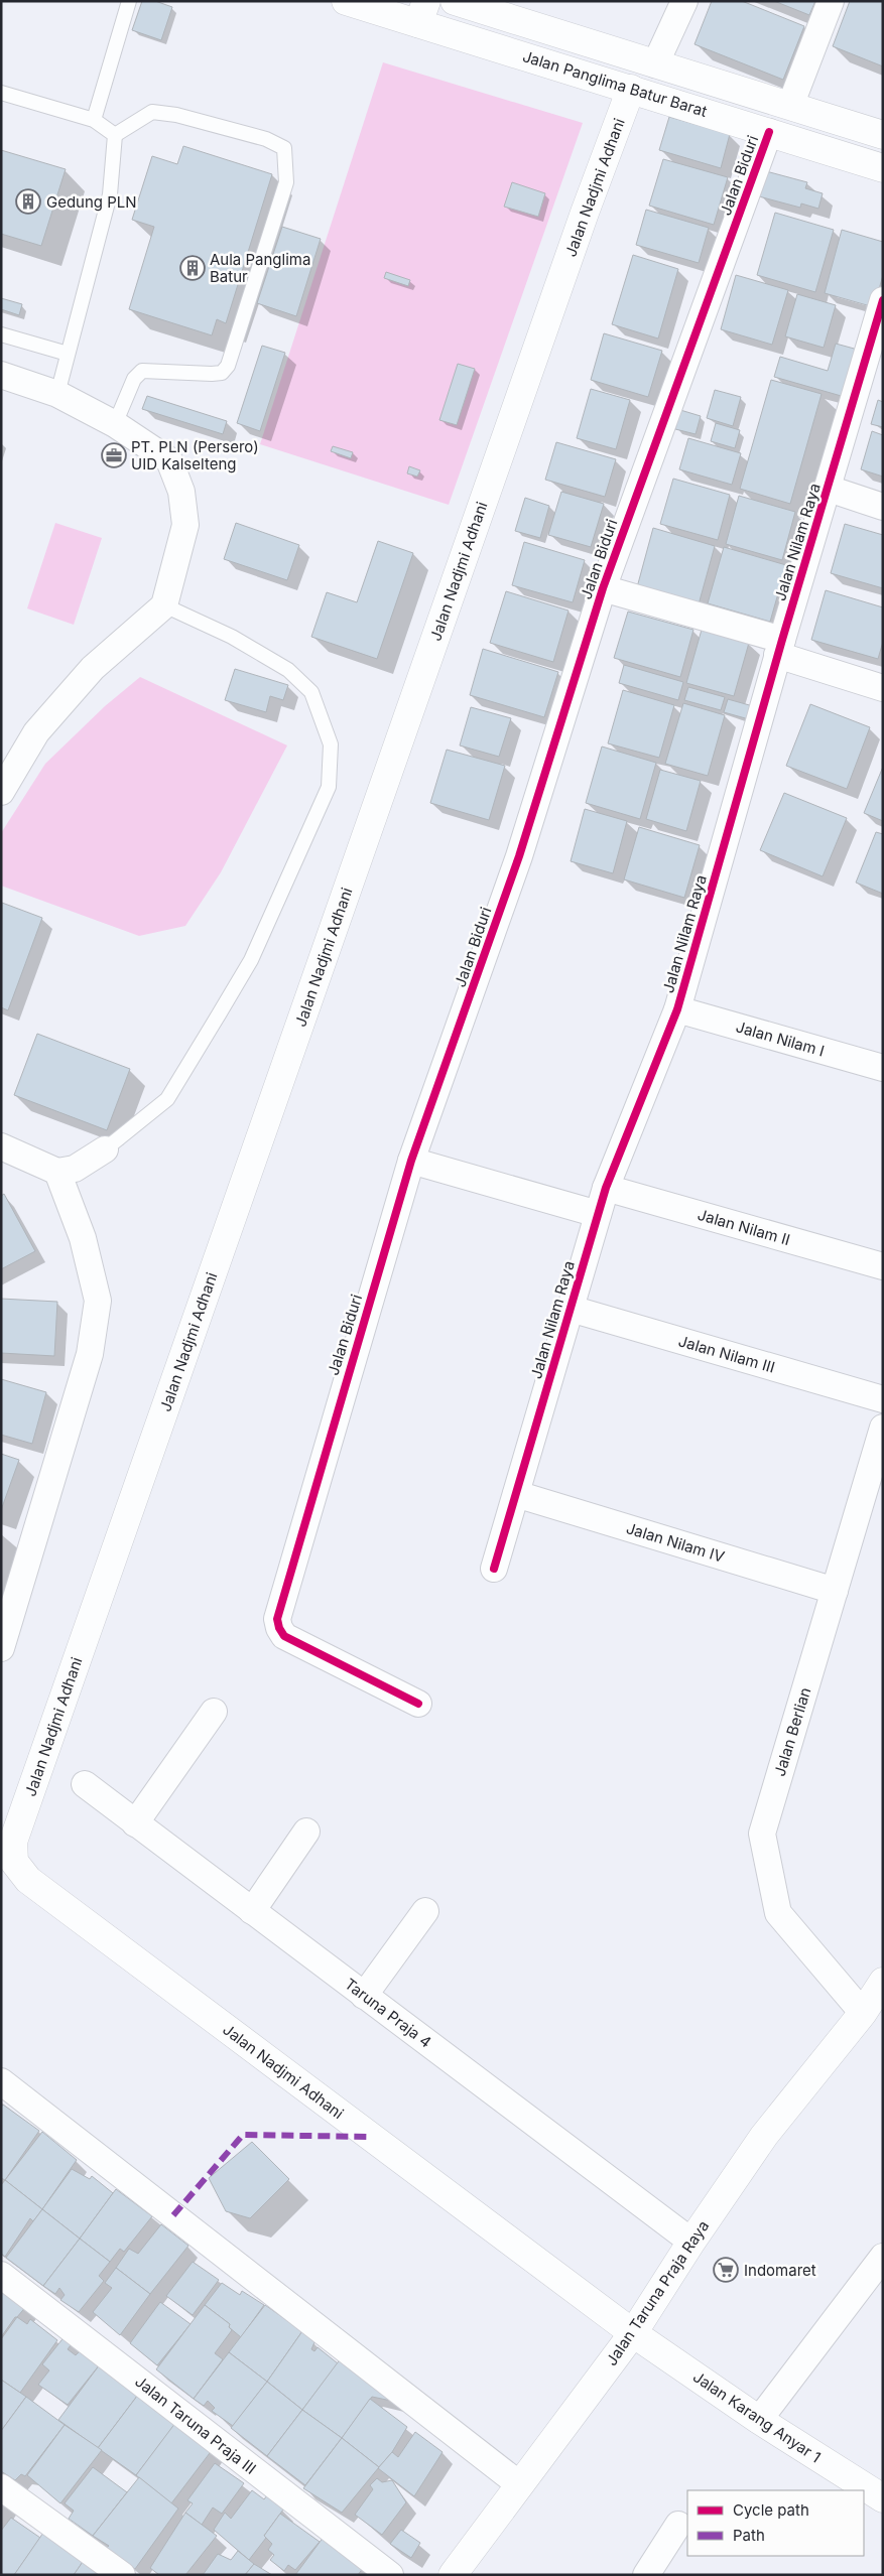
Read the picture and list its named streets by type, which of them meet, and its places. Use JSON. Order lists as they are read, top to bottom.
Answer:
{
  "streets": {
    "main road": [
      "Jalan Panglima Batur Barat",
      "Jalan Nadjmi Adhani",
      "Jalan Taruna Praja Raya",
      "Jalan Karang Anyar 1"
    ],
    "street": [
      "Jalan Biduri",
      "Jalan Nilam Raya",
      "Jalan Nilam I",
      "Jalan Nilam II",
      "Jalan Nilam III",
      "Jalan Nilam IV",
      "Jalan Berlian",
      "Taruna Praja 4",
      "Jalan Taruna Praja III"
    ]
  },
  "crossings": [
    ["Jalan Panglima Batur Barat", "Jalan Biduri"],
    ["Jalan Panglima Batur Barat", "Jalan Nadjmi Adhani"],
    ["Jalan Nadjmi Adhani", "Jalan Taruna Praja Raya"],
    ["Jalan Nadjmi Adhani", "Jalan Karang Anyar 1"],
    ["Jalan Nilam Raya", "Jalan Nilam I"],
    ["Jalan Nilam Raya", "Jalan Nilam II"],
    ["Jalan Nilam Raya", "Jalan Nilam III"],
    ["Jalan Nilam Raya", "Jalan Nilam IV"],
    ["Jalan Nilam IV", "Jalan Berlian"],
    ["Jalan Berlian", "Jalan Taruna Praja Raya"],
    ["Taruna Praja 4", "Jalan Taruna Praja Raya"],
    ["Jalan Taruna Praja Raya", "Jalan Karang Anyar 1"]
  ],
  "places": {
    "building": ["Gedung PLN", "Aula Panglima Batur"],
    "office": ["PT. PLN (Persero) UID Kalselteng"],
    "supermarket": ["Indomaret"]
  },
  "legend": ["Cycle path", "Path"]
}
